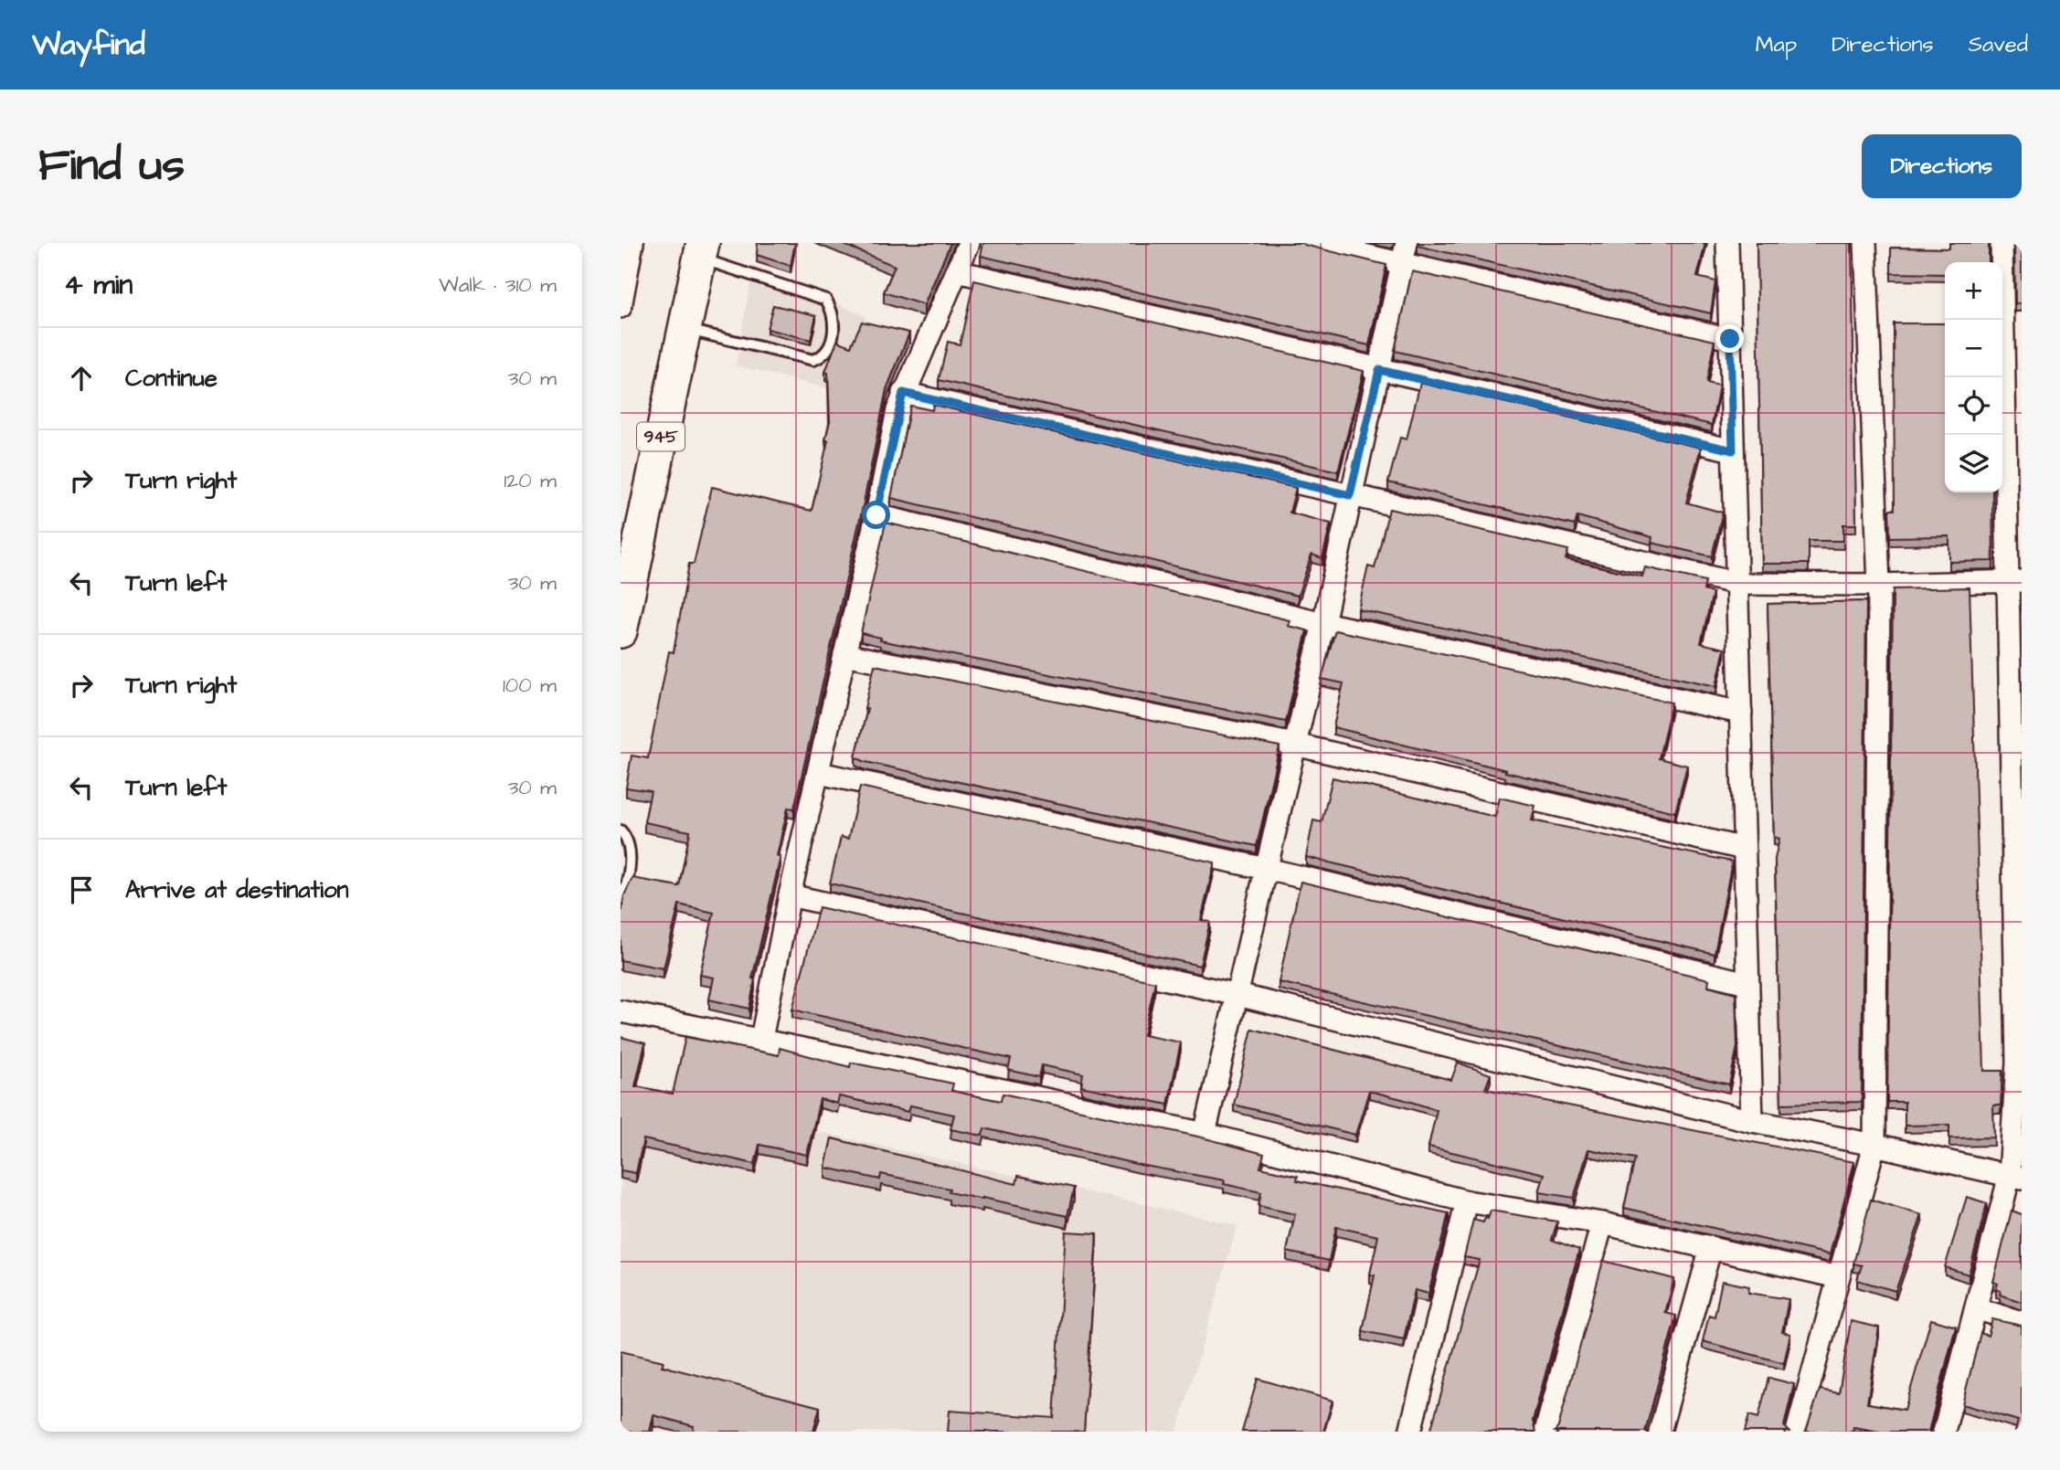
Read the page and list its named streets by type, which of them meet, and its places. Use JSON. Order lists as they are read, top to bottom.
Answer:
{
  "streets": {
    "main road": ["945"]
  },
  "page": {
    "header": "Wayfind",
    "nav": ["Map", "Directions", "Saved"],
    "buttons": "Directions",
    "title": "Find us",
    "heading": ["4 min", "Walk · 310 m"],
    "map_buttons": ["+", "−"],
    "list": [
      ["Continue", "30 m"],
      ["Turn right", "120 m"],
      ["Turn left", "30 m"],
      ["Turn right", "100 m"],
      ["Turn left", "30 m"],
      "Arrive at destination"
    ]
  }
}
